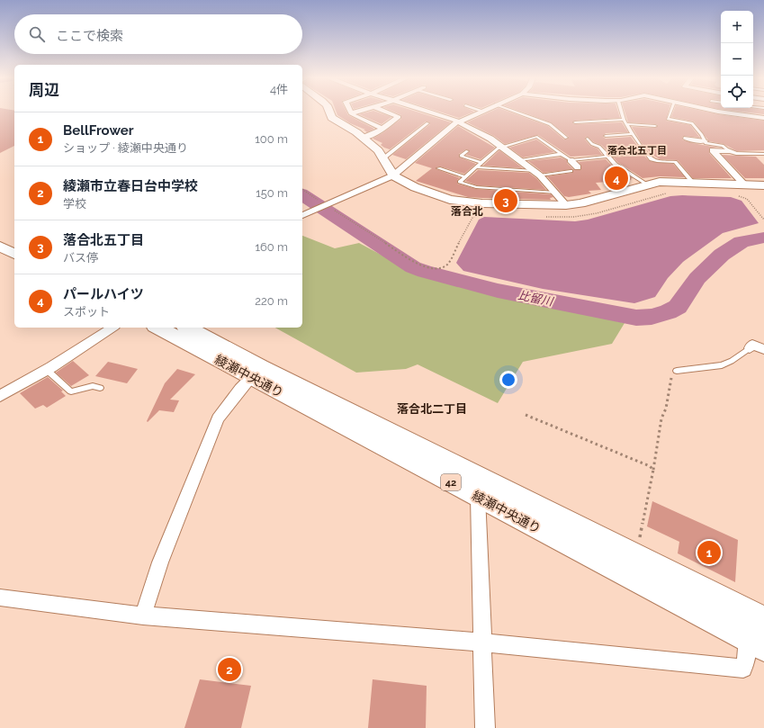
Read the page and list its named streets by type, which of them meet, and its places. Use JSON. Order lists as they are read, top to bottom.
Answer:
{
  "streets": {
    "main road": ["綾瀬中央通り", "42"]
  },
  "districts": ["落合北五丁目", "落合北", "落合北二丁目"],
  "water": ["比留川"],
  "page": {
    "map_buttons": ["+", "−"],
    "search": "ここで検索",
    "heading": ["周辺", "4件"],
    "list": [
      {
        "mark": "1",
        "name": "BellFrower",
        "note": "ショップ · 綾瀬中央通り",
        "value": "100 m"
      },
      {
        "mark": "2",
        "name": "綾瀬市立春日台中学校",
        "note": "学校",
        "value": "150 m"
      },
      {
        "mark": "3",
        "name": "落合北五丁目",
        "note": "バス停",
        "value": "160 m"
      },
      {
        "mark": "4",
        "name": "パールハイツ",
        "note": "スポット",
        "value": "220 m"
      }
    ],
    "pins": [
      "4",
      "3",
      "1",
      "2"
    ]
  }
}
